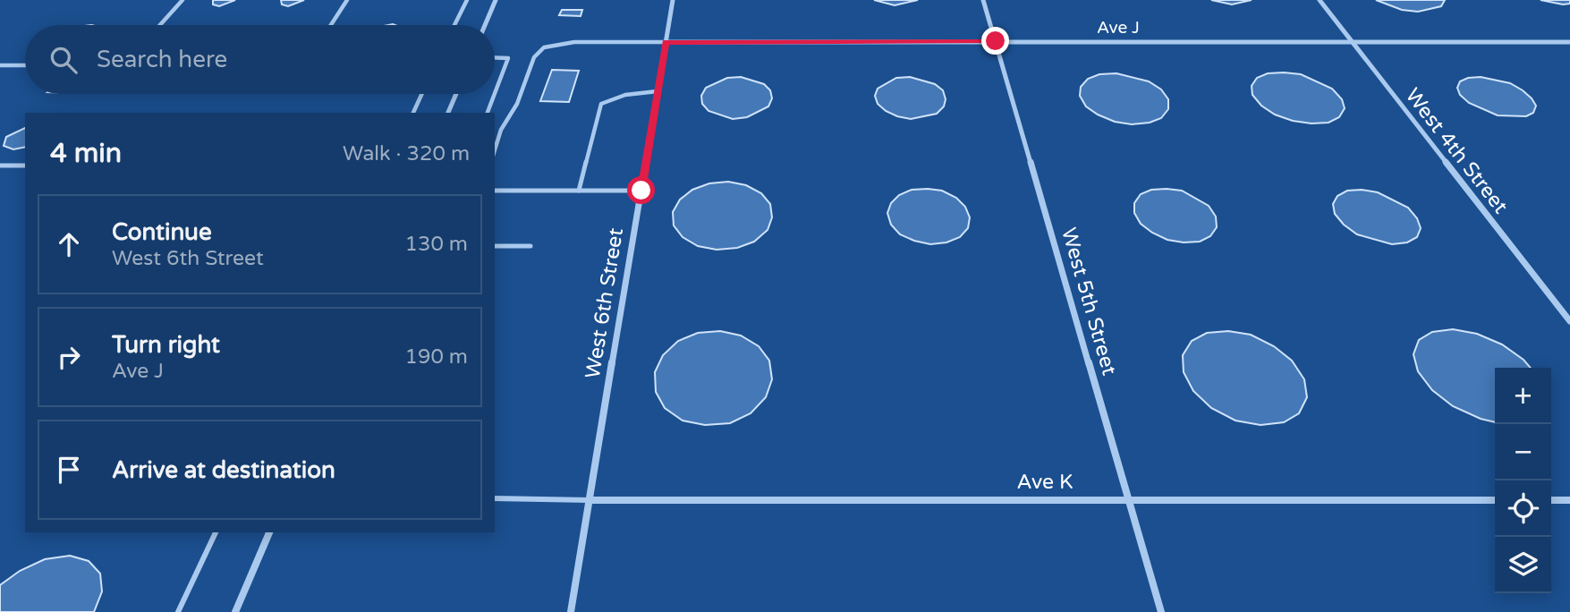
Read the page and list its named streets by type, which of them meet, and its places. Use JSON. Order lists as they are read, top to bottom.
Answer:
{
  "streets": {
    "street": [
      "Ave J",
      "West 4th Street",
      "West 5th Street",
      "West 6th Street",
      "Ave K"
    ]
  },
  "crossings": [
    ["Ave J", "West 4th Street"],
    ["Ave J", "West 5th Street"],
    ["Ave J", "West 6th Street"],
    ["West 5th Street", "Ave K"],
    ["West 6th Street", "Ave K"]
  ],
  "page": {
    "search": "Search here",
    "heading": ["4 min", "Walk · 320 m"],
    "list": [
      ["Continue", "West 6th Street", "130 m"],
      ["Turn right", "Ave J", "190 m"],
      "Arrive at destination"
    ],
    "map_buttons": ["+", "−"]
  }
}
